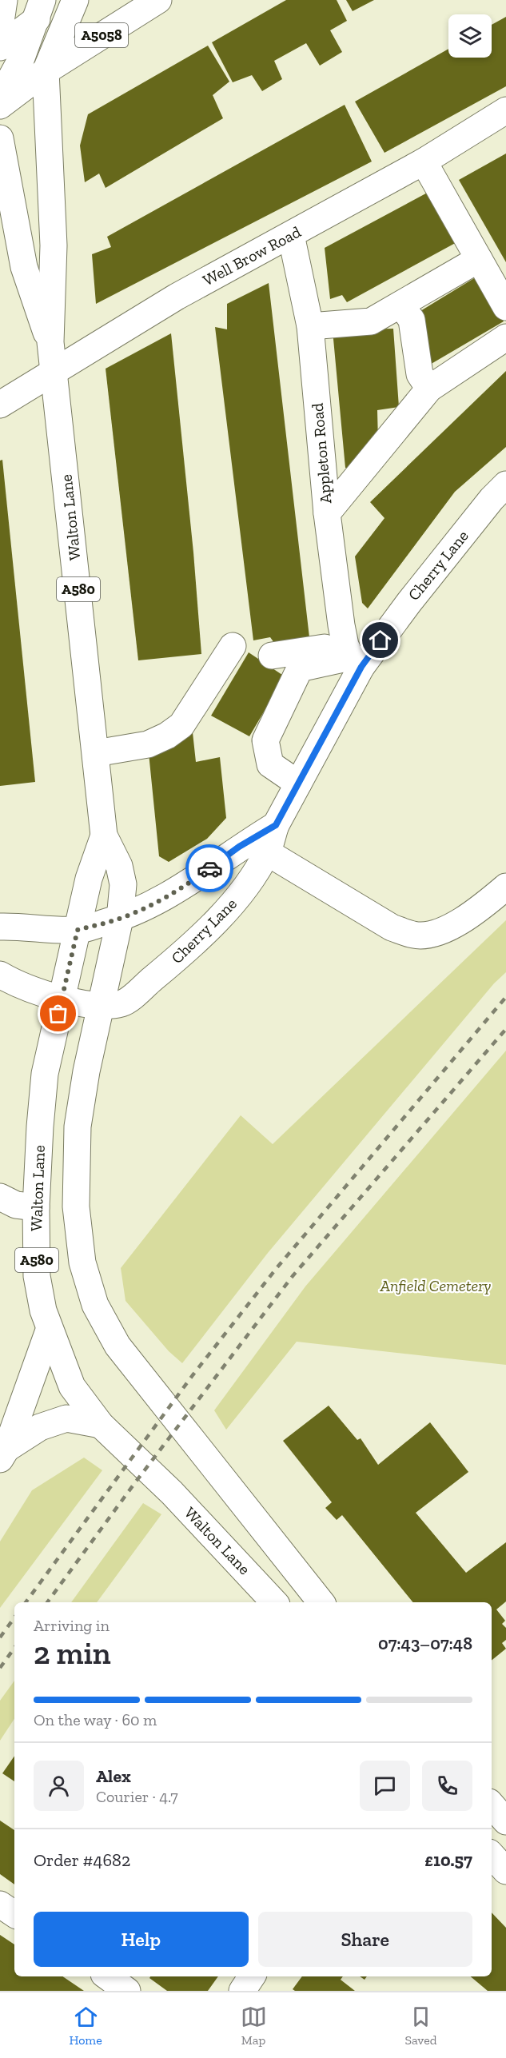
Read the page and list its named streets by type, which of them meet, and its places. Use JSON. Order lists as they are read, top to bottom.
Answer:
{
  "streets": {
    "main road": [
      "A5058",
      "Well Brow Road",
      "Appleton Road",
      "Walton Lane",
      "Cherry Lane",
      "A580"
    ]
  },
  "crossings": [
    ["A5058", "Walton Lane"],
    ["A5058", "A580"],
    ["Well Brow Road", "Appleton Road"],
    ["Well Brow Road", "Walton Lane"],
    ["Appleton Road", "Cherry Lane"],
    ["Walton Lane", "Cherry Lane"],
    ["Walton Lane", "A580"]
  ],
  "parks": ["Anfield Cemetery"],
  "page": {
    "heading": ["2 min", "Arriving in", "07:43–07:48"],
    "panel": [
      "Alex",
      "Courier · 4.7",
      "Order #4682",
      "£10.57"
    ],
    "bar": "On the way · 60 m",
    "buttons": ["Help", "Share"],
    "tabs": ["Home", "Map", "Saved"]
  }
}
